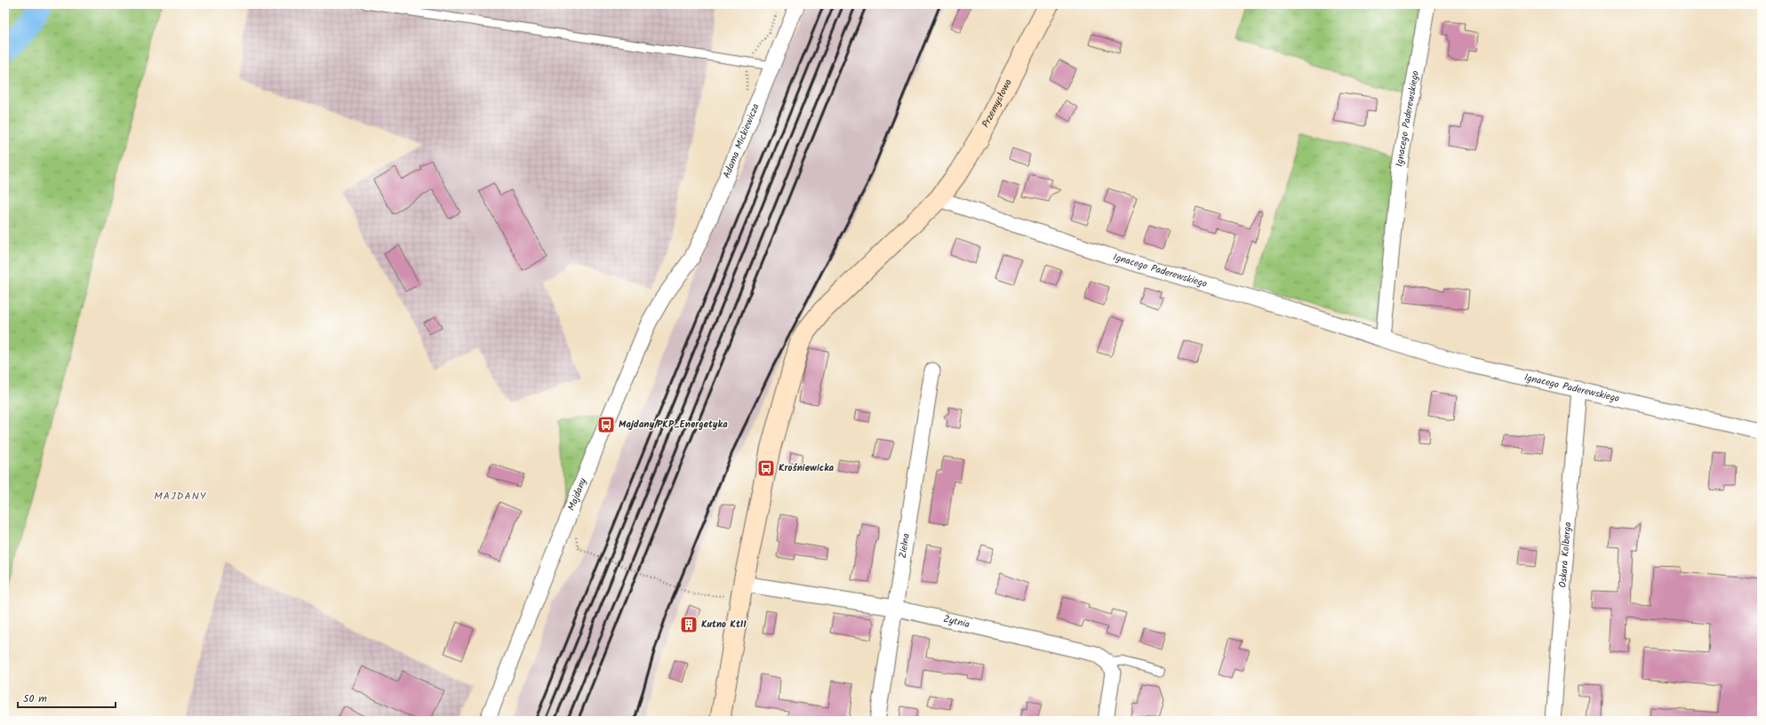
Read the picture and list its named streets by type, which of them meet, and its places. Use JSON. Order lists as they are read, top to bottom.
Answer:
{
  "streets": {
    "street": [
      "Przemysłowa",
      "Ignacego Paderewskiego",
      "Adama Mickiewicza",
      "Majdany",
      "Zielna",
      "Oskara Kolberga",
      "Żytnia"
    ]
  },
  "crossings": [
    ["Przemysłowa", "Ignacego Paderewskiego"],
    ["Ignacego Paderewskiego", "Oskara Kolberga"],
    ["Adama Mickiewicza", "Majdany"],
    ["Zielna", "Żytnia"]
  ],
  "districts": ["MAJDANY"],
  "places": {
    "bus stop": ["Majdany/PKP_Energetyka", "Krośniewicka"],
    "building": ["Kutno Kt11"]
  },
  "scale_bar": "50 m"
}
